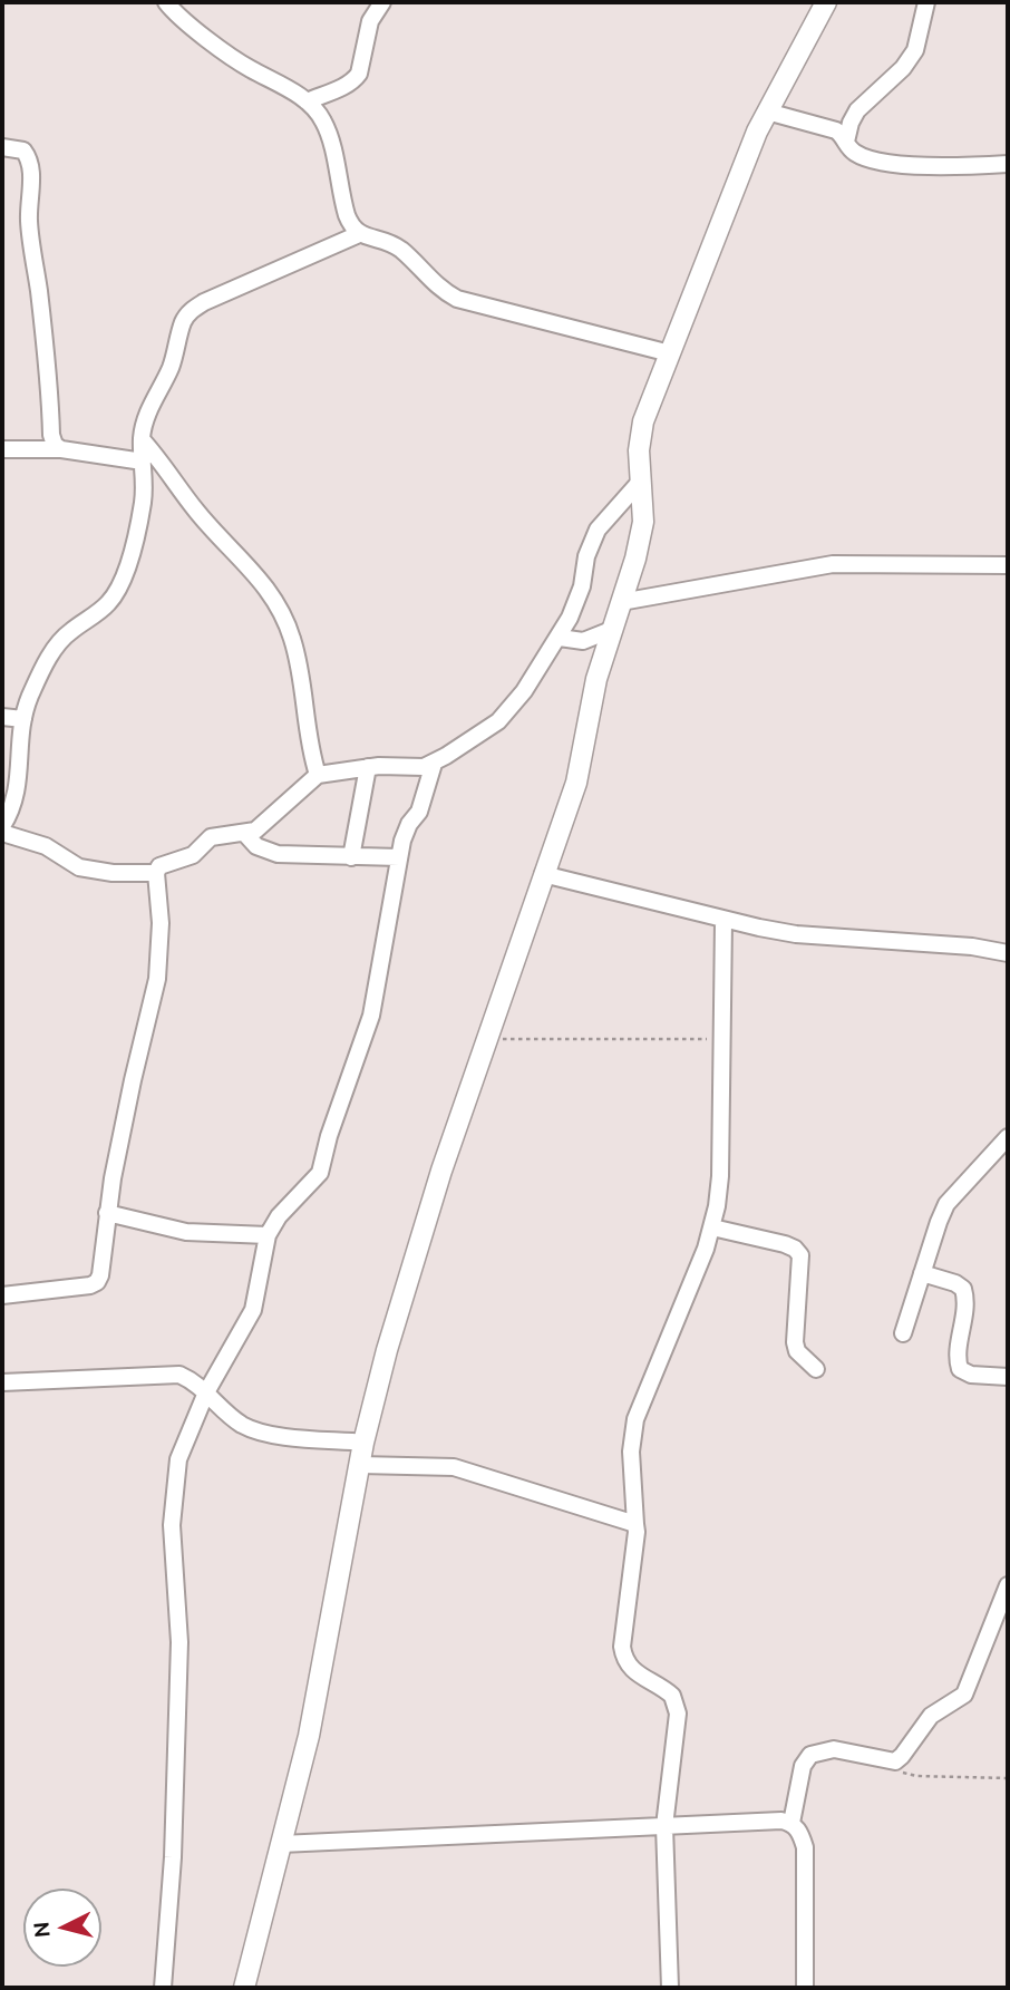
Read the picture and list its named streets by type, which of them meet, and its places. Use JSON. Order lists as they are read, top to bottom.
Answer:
{
  "north": "left"
}
